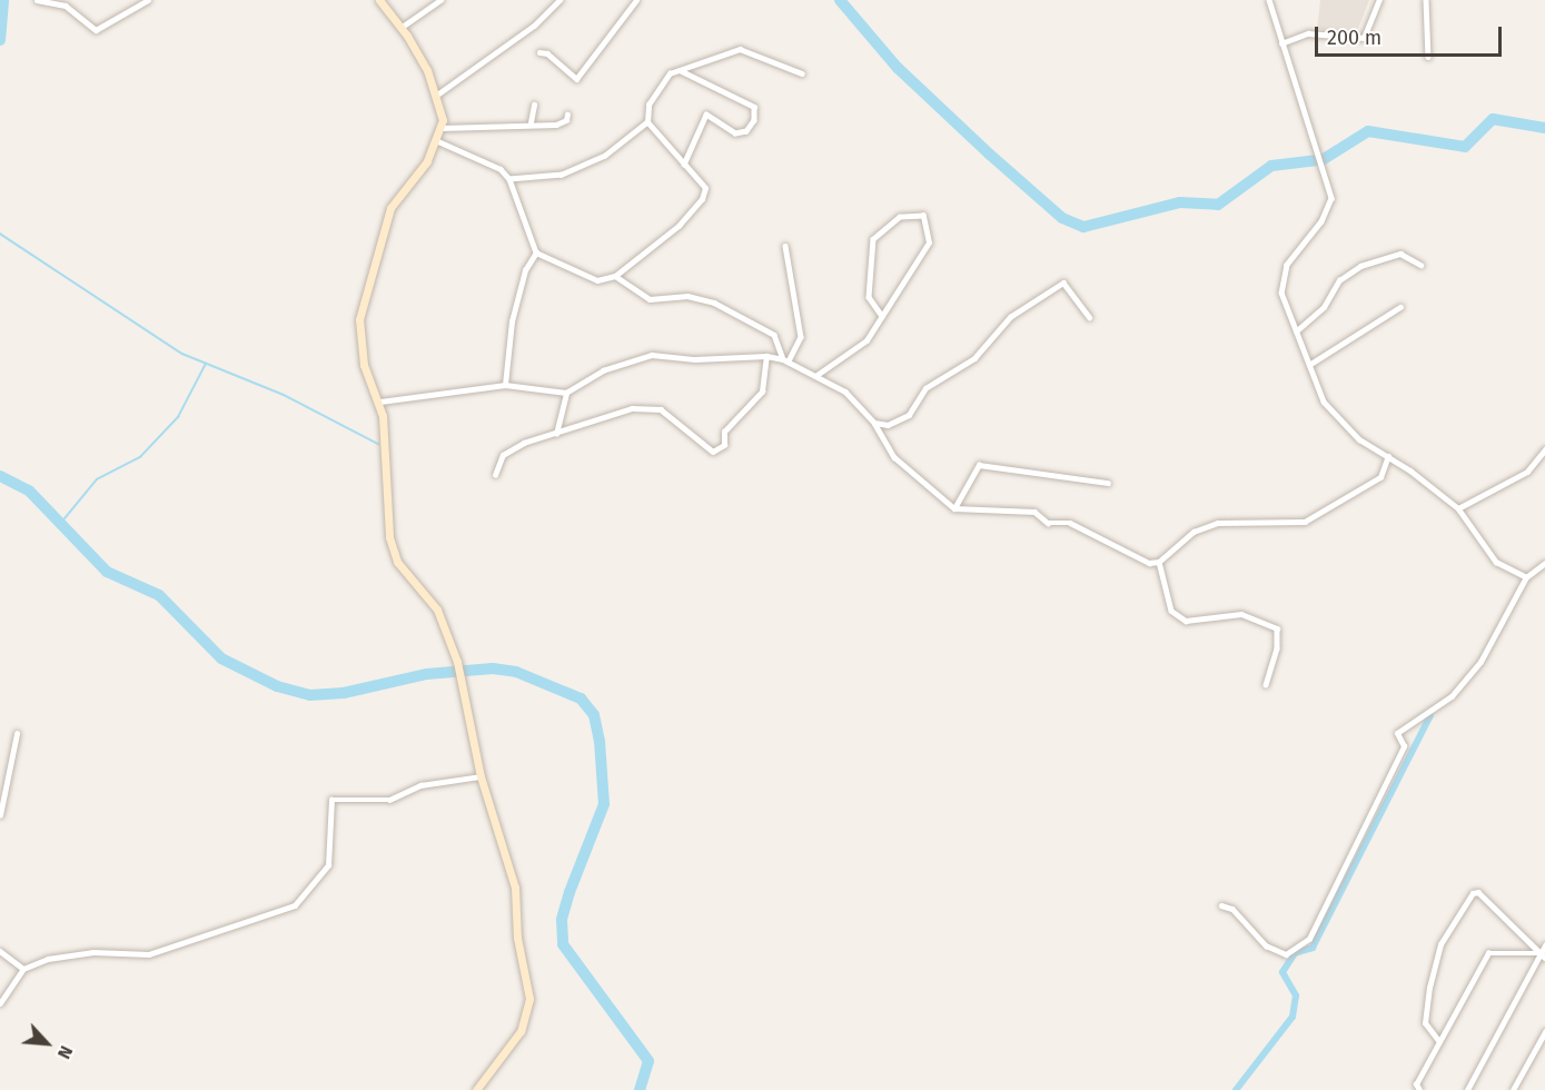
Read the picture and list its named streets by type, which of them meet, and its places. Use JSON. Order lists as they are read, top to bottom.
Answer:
{
  "scale_bar": "200 m",
  "north": "bottom right"
}
